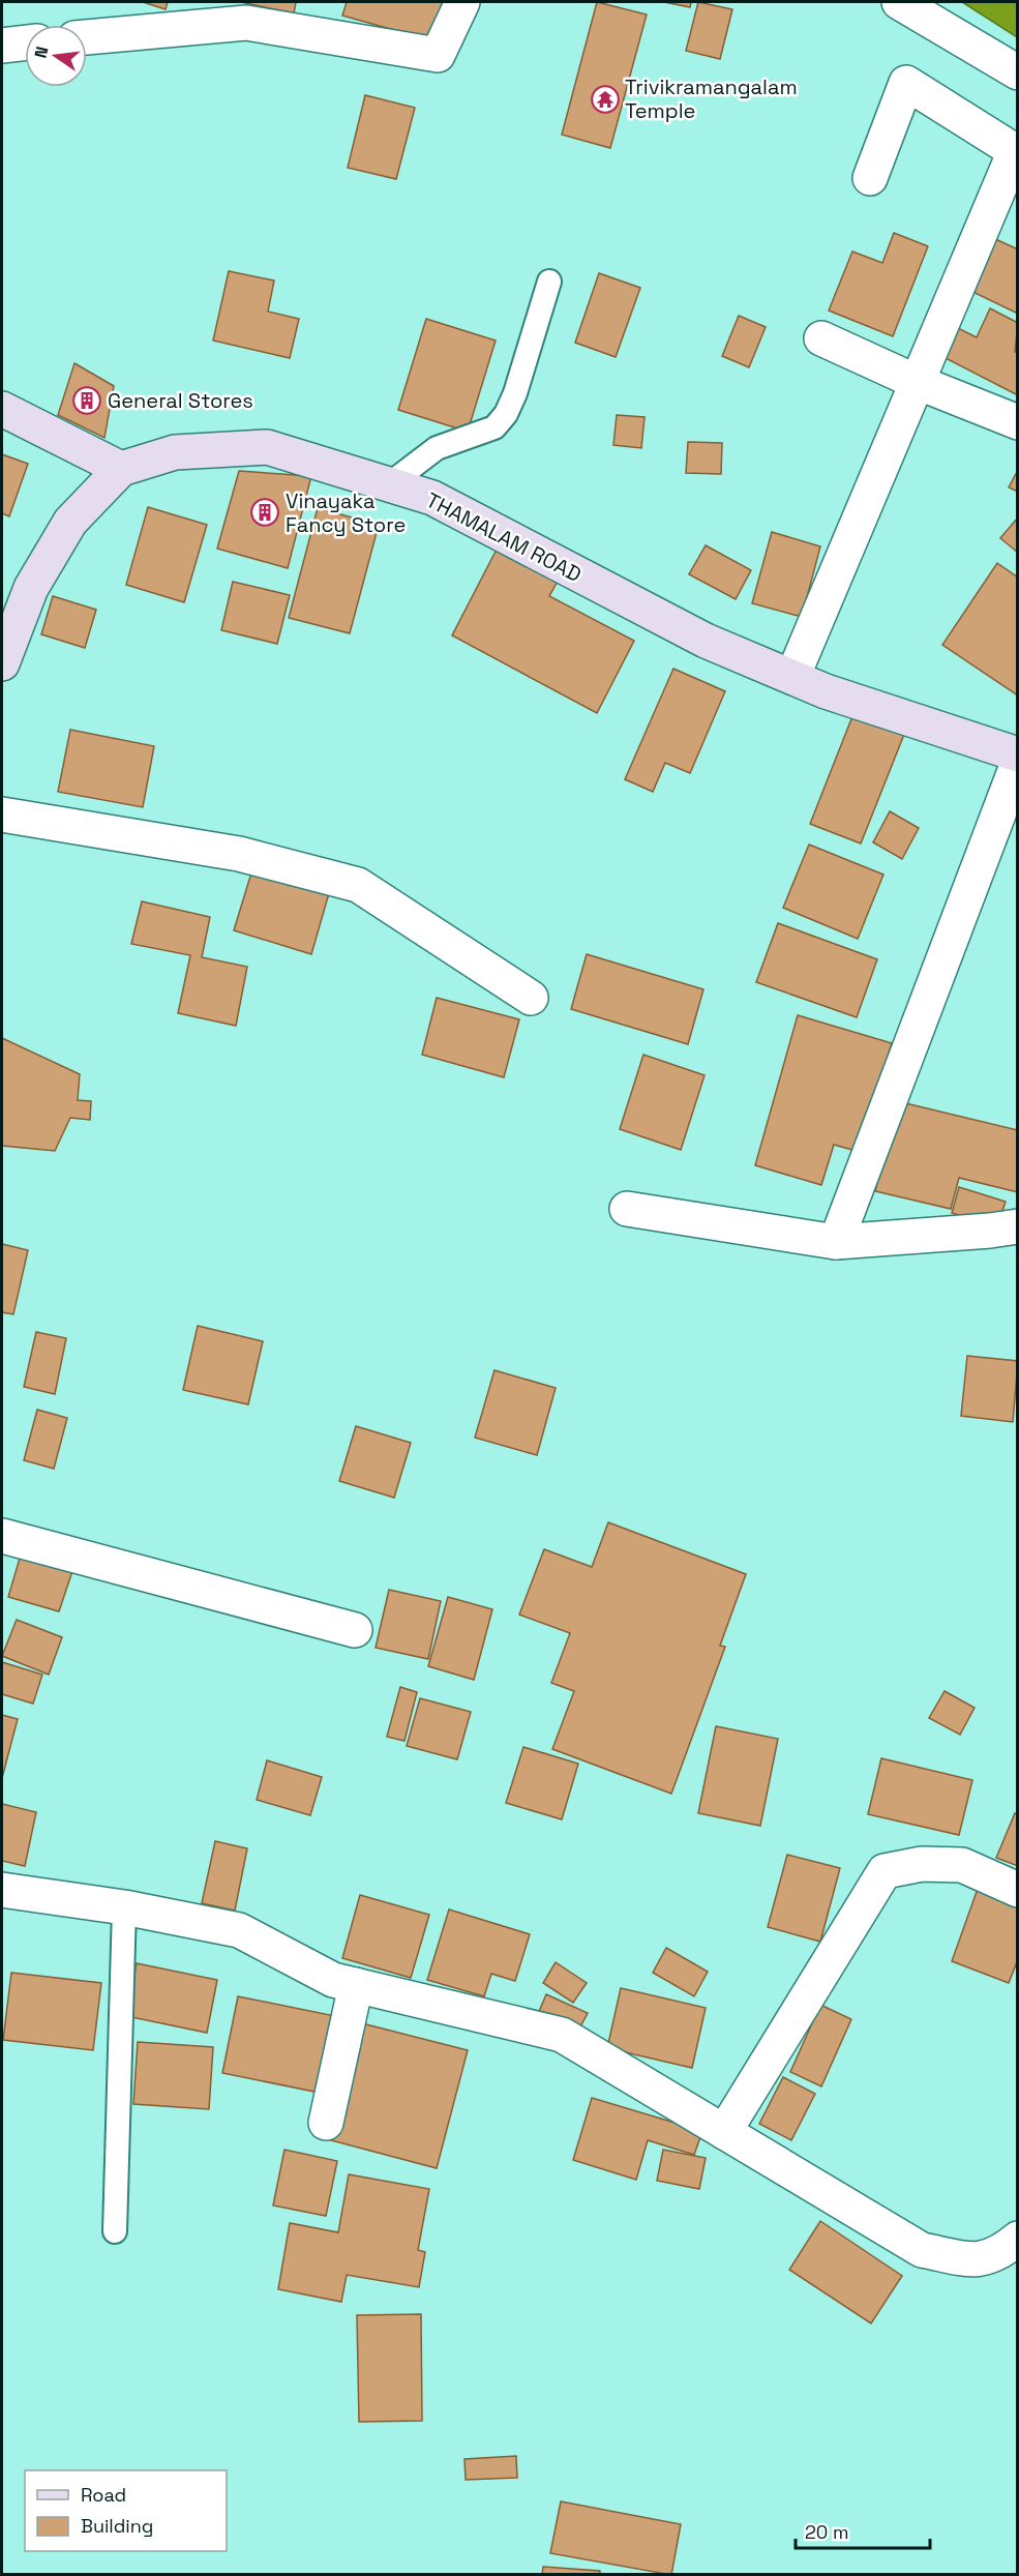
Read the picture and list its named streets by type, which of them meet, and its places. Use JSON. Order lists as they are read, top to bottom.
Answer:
{
  "streets": {
    "street": ["THAMALAM ROAD"]
  },
  "places": {
    "temple": ["Trivikramangalam Temple"],
    "building": ["General Stores", "Vinayaka Fancy Store"]
  },
  "legend": ["Road", "Building"],
  "scale_bar": "20 m",
  "north": "left"
}
